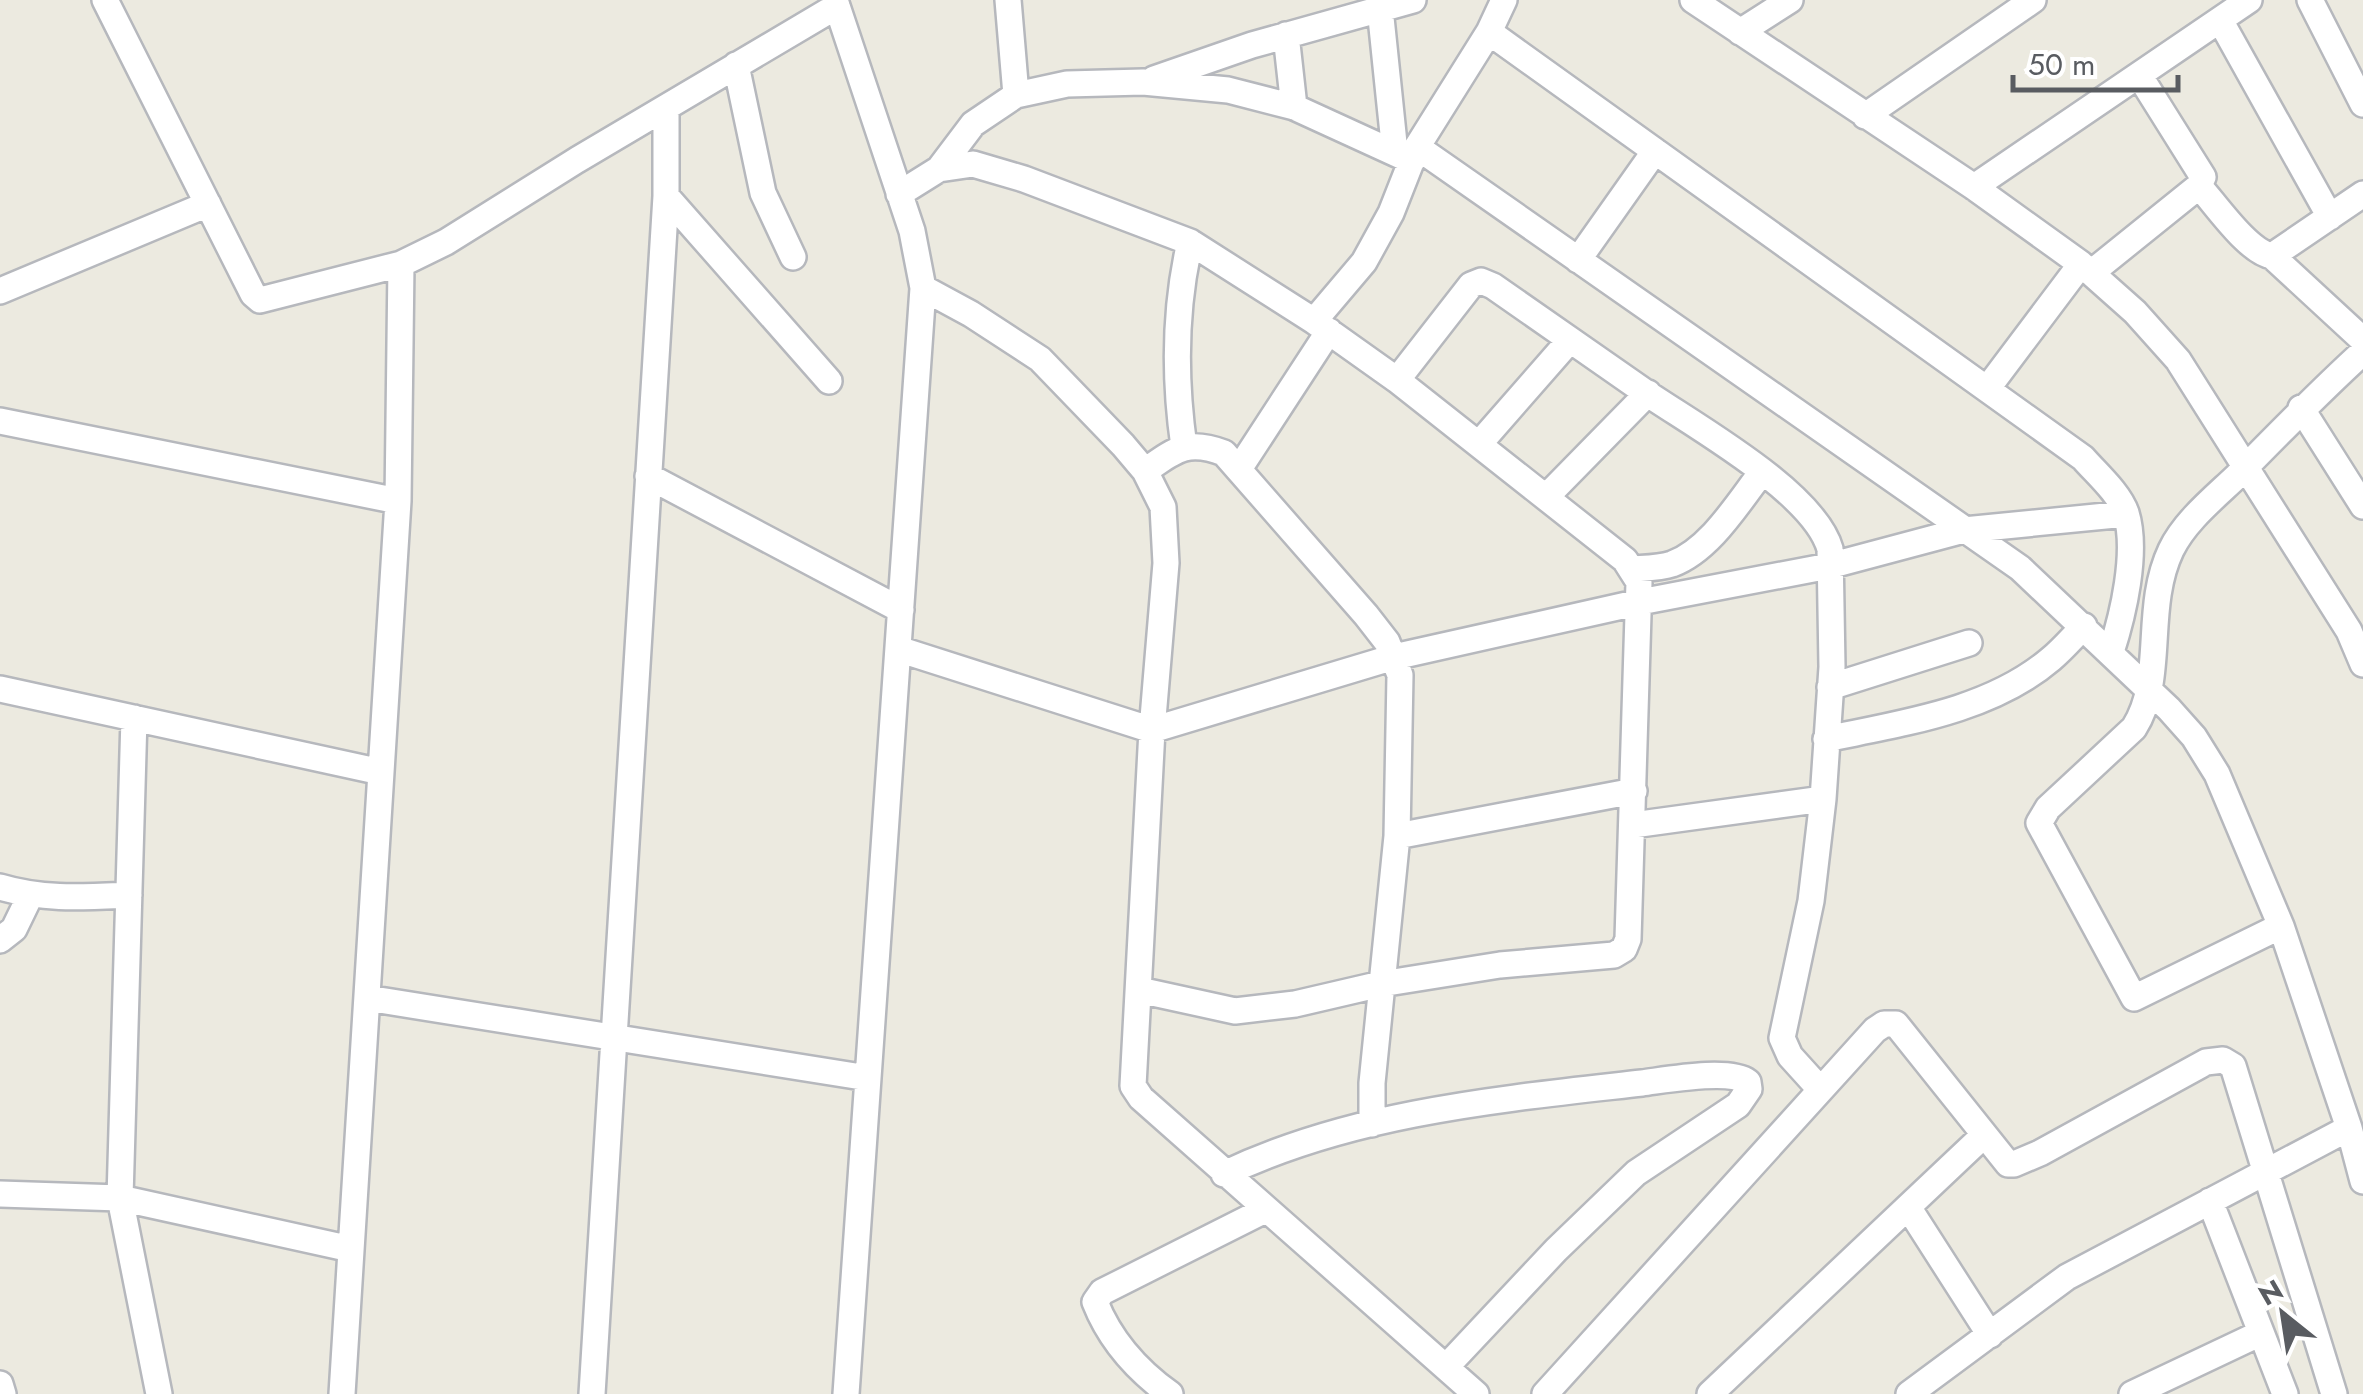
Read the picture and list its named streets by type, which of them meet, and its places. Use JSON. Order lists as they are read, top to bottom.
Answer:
{
  "scale_bar": "50 m",
  "north": "top left"
}
